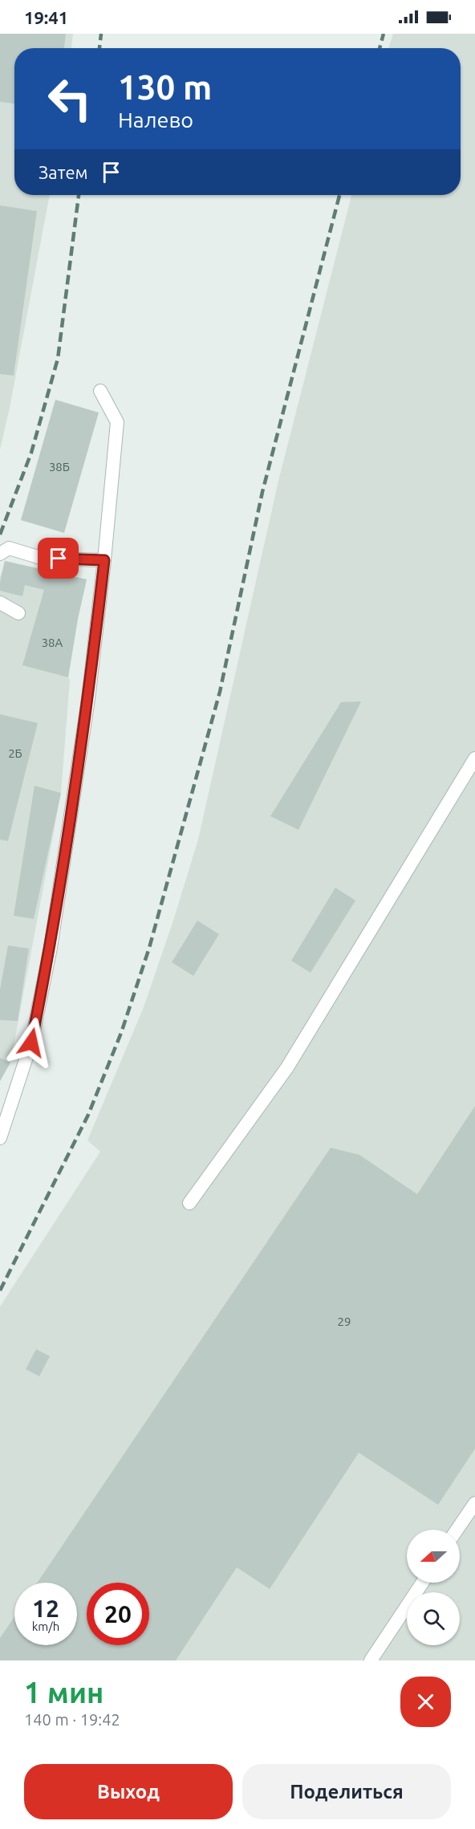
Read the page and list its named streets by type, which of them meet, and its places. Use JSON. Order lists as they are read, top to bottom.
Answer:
{
  "house_numbers": [
    "38Б",
    "38А",
    "2Б",
    "29"
  ],
  "north": "left",
  "page": {
    "status": "19:41",
    "turn": ["130 m", "Налево"],
    "then": "Затем",
    "speed": "12 km/h",
    "limit": "20",
    "heading": ["1 мин", "140 m · 19:42"],
    "buttons": ["Выход", "Поделиться"]
  }
}
